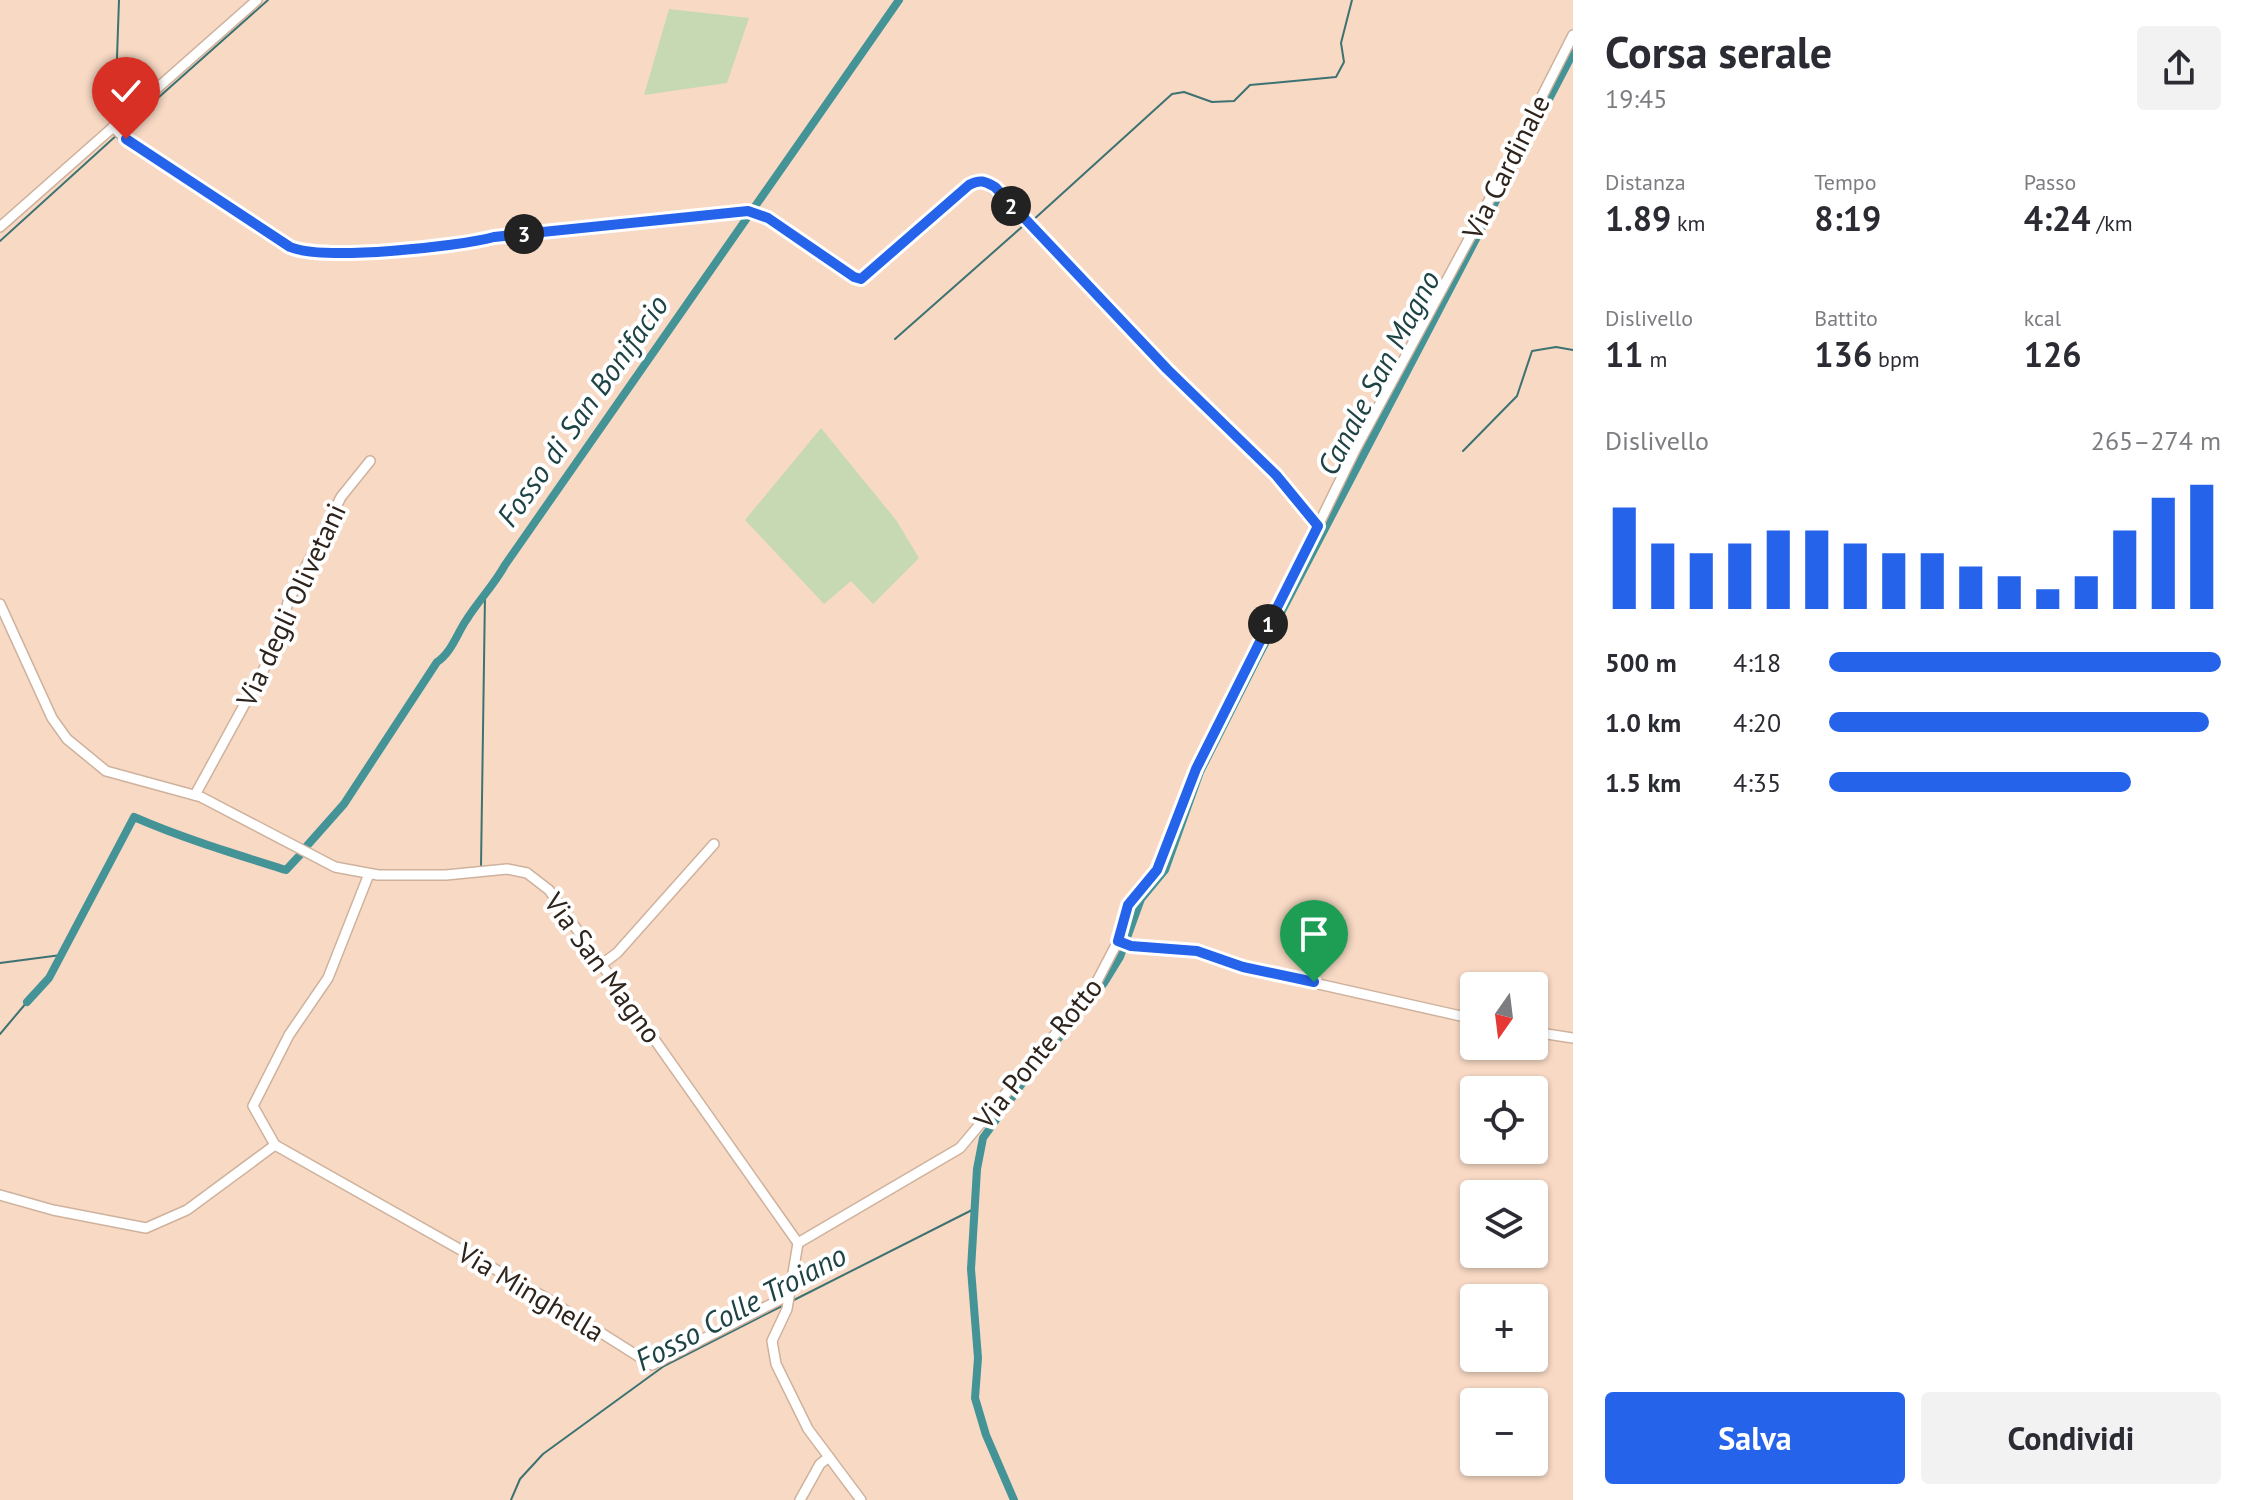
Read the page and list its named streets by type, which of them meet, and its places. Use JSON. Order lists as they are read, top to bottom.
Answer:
{
  "streets": {
    "street": [
      "Via Cardinale",
      "Via degli Olivetani",
      "Via San Magno",
      "Via Ponte Rotto",
      "Via Minghella"
    ]
  },
  "crossings": [
    ["Via Cardinale", "Via Ponte Rotto"],
    ["Via degli Olivetani", "Via San Magno"],
    ["Via San Magno", "Via Ponte Rotto"]
  ],
  "water": ["Canale San Magno", "Fosso di San Bonifacio", "Fosso Colle Troiano"],
  "north": "bottom",
  "page": {
    "heading": ["Corsa serale", "19:45"],
    "stats": [
      ["Distanza", "1.89 km"],
      ["Tempo", "8:19"],
      ["Passo", "4:24 /km"],
      ["Dislivello", "11 m"],
      ["Battito", "136 bpm"],
      ["kcal", "126"]
    ],
    "pins": ["2", "3", "1"],
    "chart": ["Dislivello", "265–274 m"],
    "list": [
      {
        "name": "500 m",
        "note": "4:18"
      },
      {
        "name": "1.0 km",
        "note": "4:20"
      },
      {
        "name": "1.5 km",
        "note": "4:35"
      }
    ],
    "map_buttons": ["+", "−"],
    "buttons": ["Salva", "Condividi"]
  }
}
